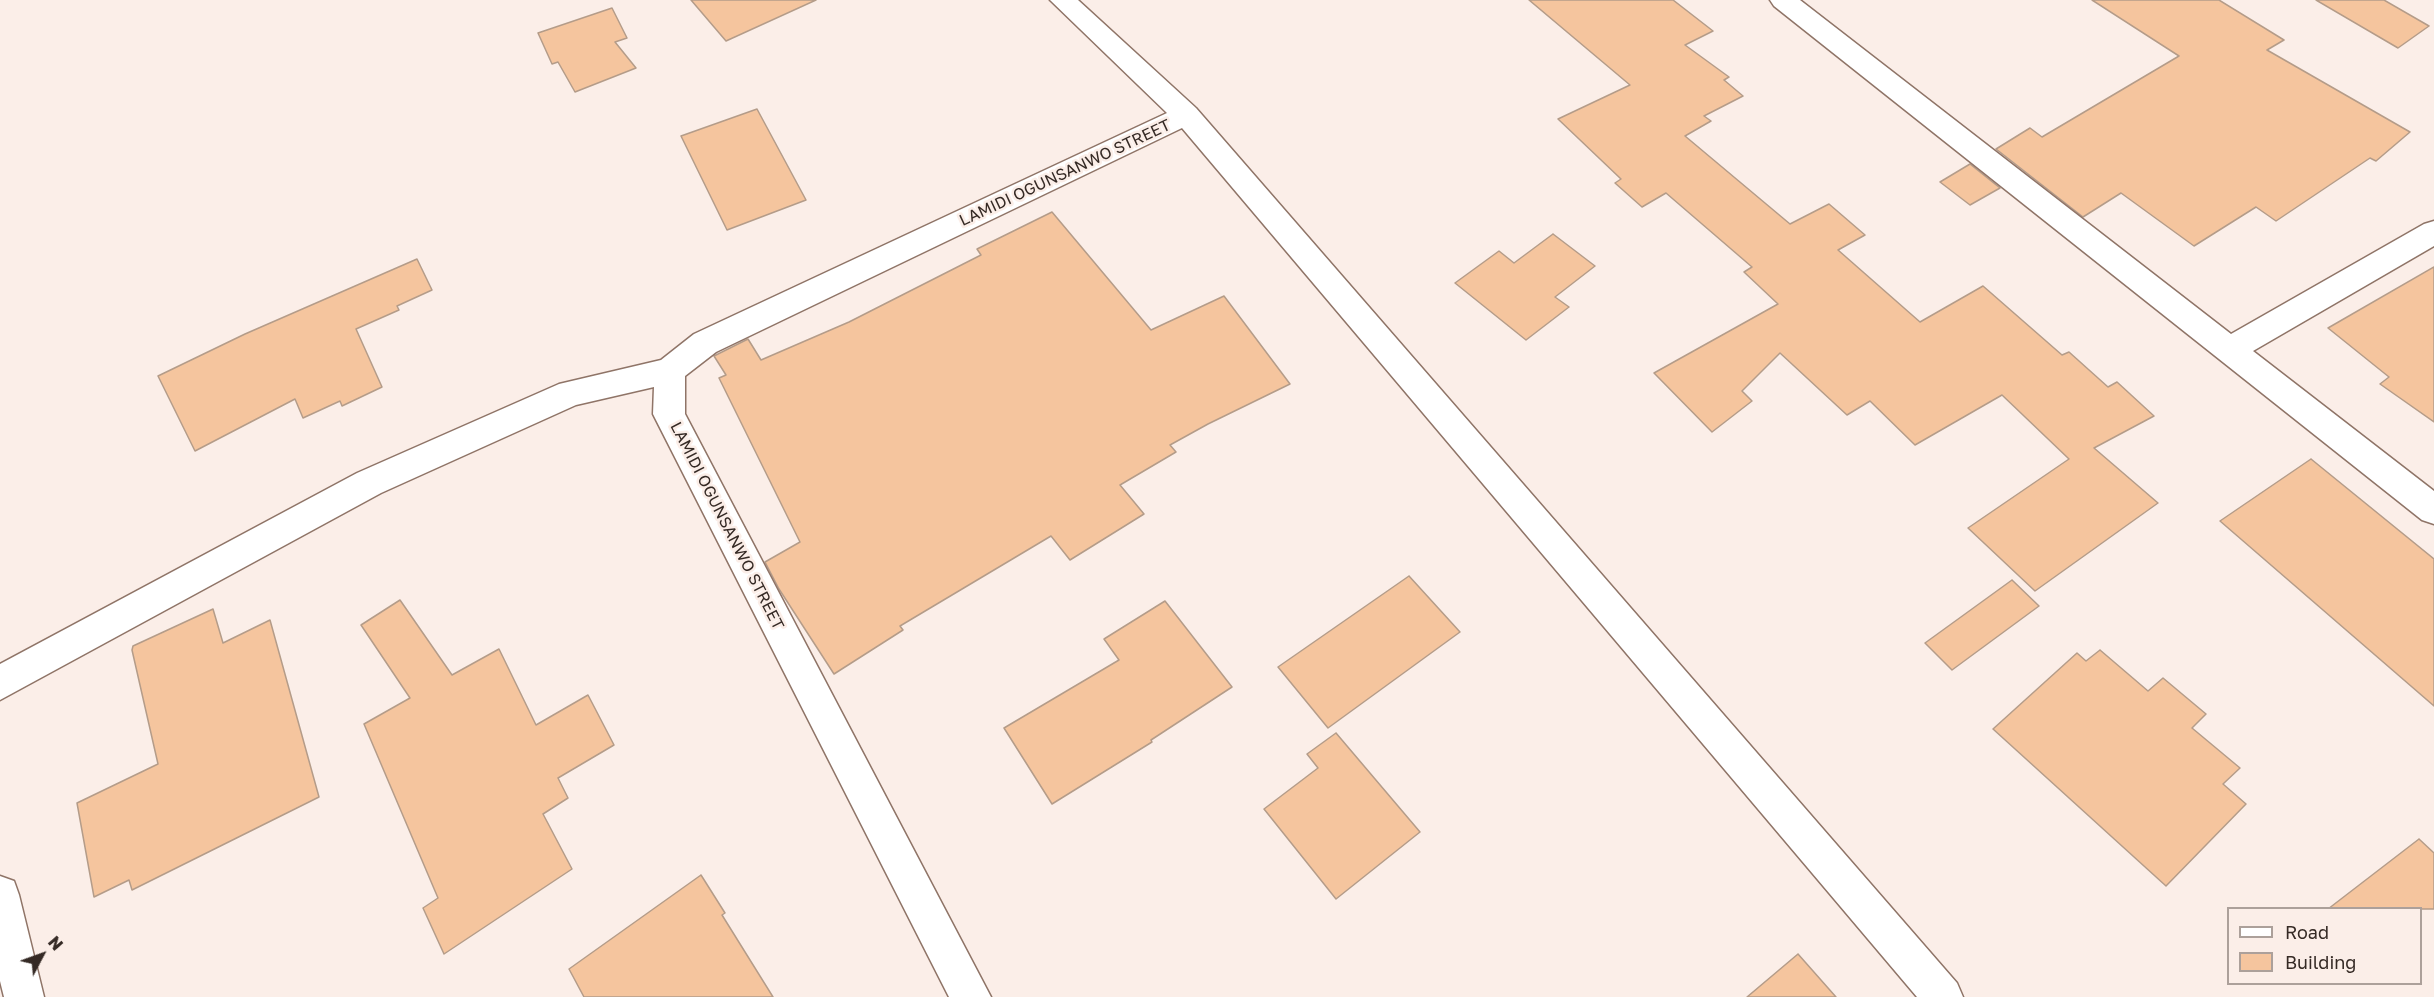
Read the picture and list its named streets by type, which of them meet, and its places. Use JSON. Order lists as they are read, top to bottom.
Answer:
{
  "streets": {
    "street": ["LAMIDI OGUNSANWO STREET"]
  },
  "legend": ["Road", "Building"],
  "north": "top right"
}
